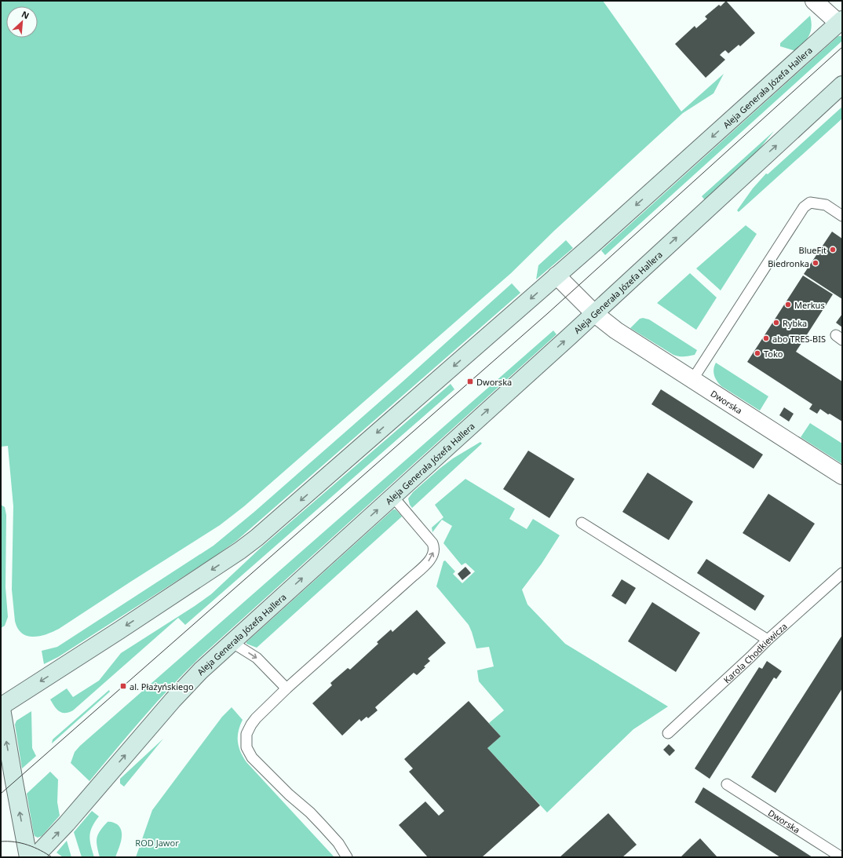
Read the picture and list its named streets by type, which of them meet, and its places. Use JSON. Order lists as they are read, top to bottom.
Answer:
{
  "streets": {
    "street": ["Aleja Generała Józefa Hallera", "Dworska"],
    "lane": ["Karola Chodkiewicza"]
  },
  "crossings": [
    ["Aleja Generała Józefa Hallera", "Dworska"]
  ],
  "parks": ["ROD Jawor"],
  "places": {
    "other": [
      "BlueFit",
      "Biedronka",
      "Merkus",
      "Rybka",
      "abo TRES-BIS",
      "Toko"
    ],
    "transit": ["Dworska", "al. Płażyńskiego"]
  },
  "north": "top right"
}
